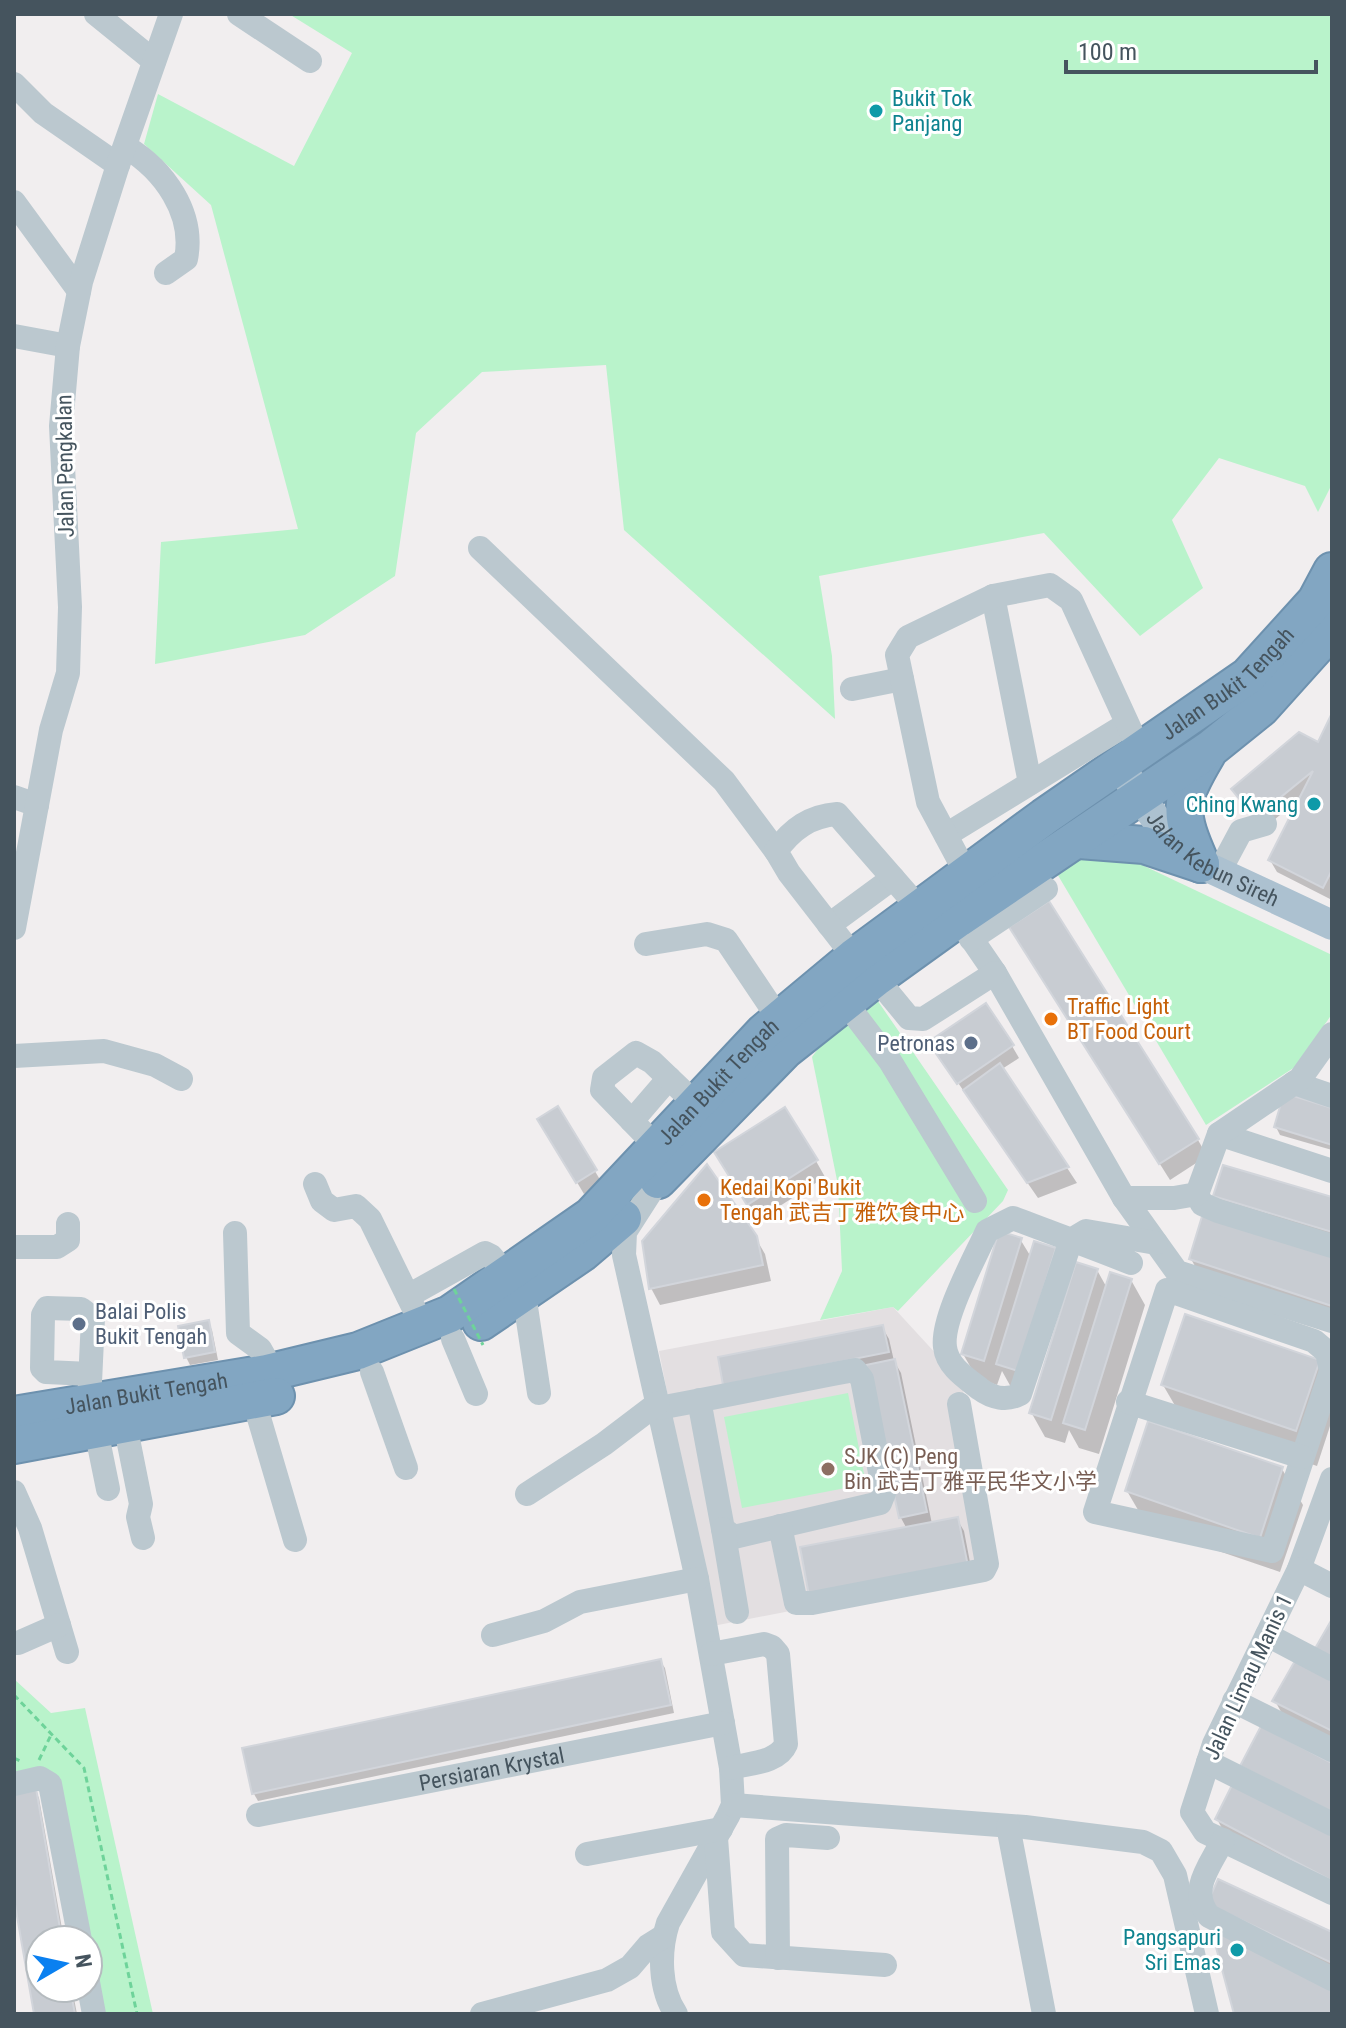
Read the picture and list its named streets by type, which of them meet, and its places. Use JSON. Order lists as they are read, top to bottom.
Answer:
{
  "streets": {
    "highway": ["Jalan Bukit Tengah"],
    "main road": ["Jalan Kebun Sireh"],
    "street": ["Jalan Pengkalan", "Jalan Limau Manis 1", "Persiaran Krystal"]
  },
  "crossings": [
    ["Jalan Bukit Tengah", "Jalan Kebun Sireh"]
  ],
  "places": [
    "Bukit Tok Panjang",
    "Ching Kwang",
    "Traffic Light BT Food Court",
    "Petronas",
    "Kedai Kopi Bukit Tengah 武吉丁雅饮食中心",
    "Balai Polis Bukit Tengah",
    "SJK (C) Peng Bin 武吉丁雅平民华文小学",
    "Pangsapuri Sri Emas"
  ],
  "scale_bar": "100 m",
  "north": "right"
}
